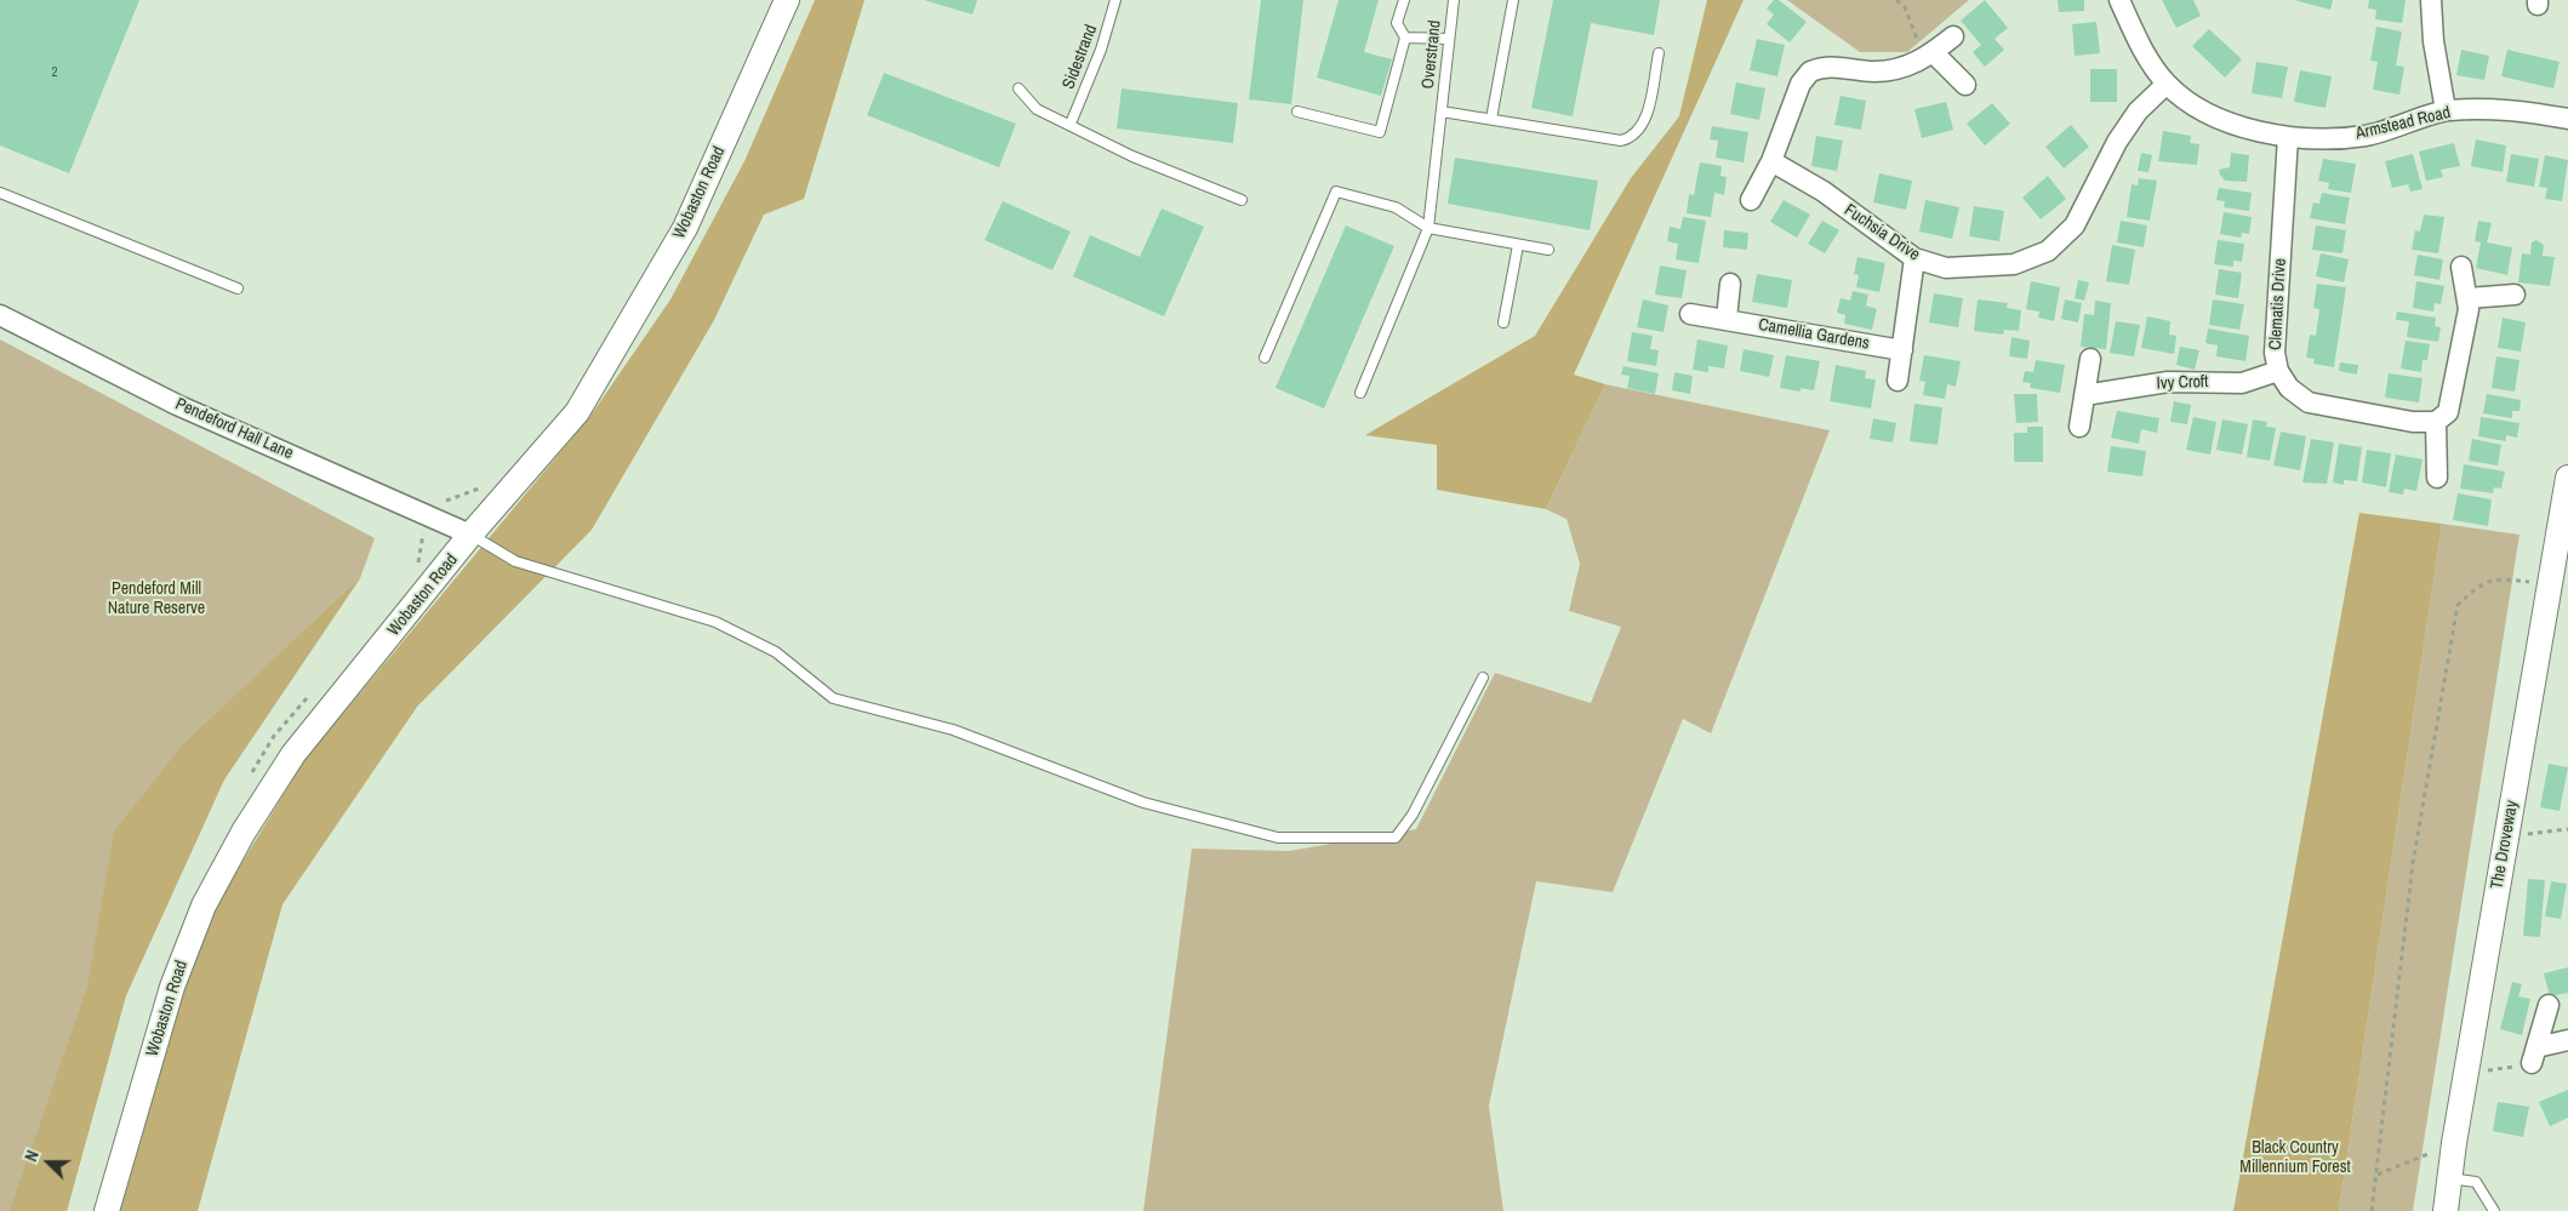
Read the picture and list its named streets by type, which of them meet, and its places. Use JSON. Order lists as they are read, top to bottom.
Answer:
{
  "streets": {
    "street": [
      "Armstead Road",
      "Wobaston Road",
      "Fuchsia Drive",
      "Clematis Drive",
      "Camellia Gardens",
      "Ivy Croft",
      "Pendeford Hall Lane",
      "The Droveway"
    ],
    "lane": ["Overstrand", "Sidestrand"]
  },
  "crossings": [
    ["Armstead Road", "Fuchsia Drive"],
    ["Armstead Road", "Clematis Drive"],
    ["Wobaston Road", "Pendeford Hall Lane"],
    ["Clematis Drive", "Ivy Croft"]
  ],
  "parks": ["Pendeford Mill Nature Reserve", "Black Country Millennium Forest"],
  "house_numbers": ["2"],
  "north": "left"
}
